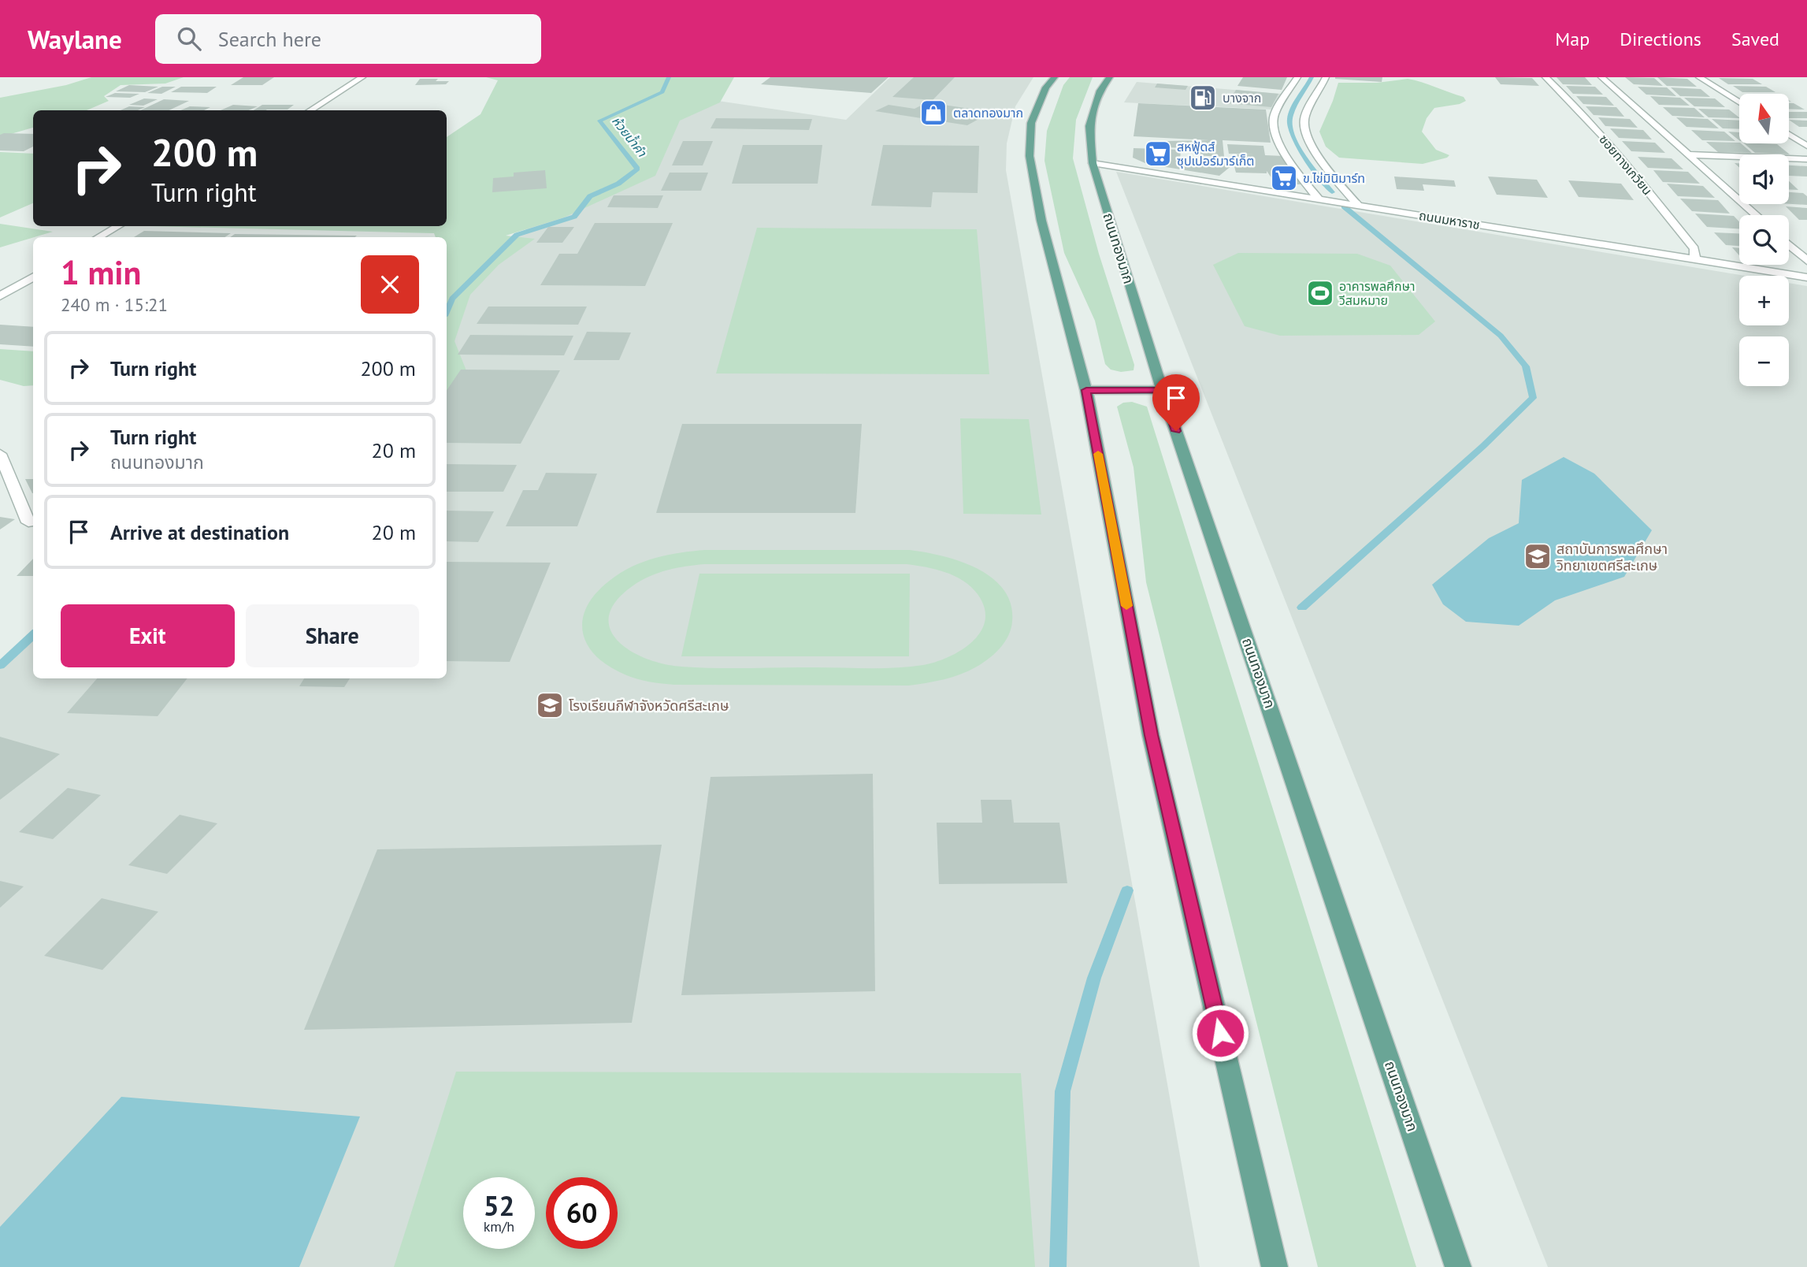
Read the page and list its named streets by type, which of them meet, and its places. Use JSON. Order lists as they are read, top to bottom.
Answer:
{
  "streets": {
    "main road": ["ถนนทองมาก"],
    "street": ["ซอยทางเกวียน", "ถนนมหาราช"]
  },
  "crossings": [
    ["ซอยทางเกวียน", "ถนนมหาราช"],
    ["ถนนมหาราช", "ถนนทองมาก"]
  ],
  "water": ["ห้วยน้ำคำ"],
  "places": {
    "fuel station": ["บางจาก"],
    "shop": ["ตลาดทองมาก"],
    "supermarket": ["สหฟู้ดส์ ซุปเปอร์มาร์เก็ต", "ข.ไข่มินิมาร์ท"],
    "sports": ["อาคารพลศึกษา วีสมหมาย"],
    "school or university": ["สถาบันการพลศึกษา วิทยาเขตศรีสะเกษ", "โรงเรียนกีฬาจังหวัดศรีสะเกษ"]
  },
  "north": "top",
  "page": {
    "header": "Waylane",
    "search": "Search here",
    "nav": ["Map", "Directions", "Saved"],
    "map_buttons": ["+", "−"],
    "turn": ["200 m", "Turn right"],
    "heading": ["1 min", "240 m · 15:21"],
    "list": [
      {
        "name": "Turn right",
        "value": "200 m"
      },
      {
        "name": "Turn right",
        "note": "ถนนทองมาก",
        "value": "20 m"
      },
      {
        "name": "Arrive at destination",
        "value": "20 m"
      }
    ],
    "buttons": ["Exit", "Share"],
    "speed": "52 km/h",
    "limit": "60"
  }
}
